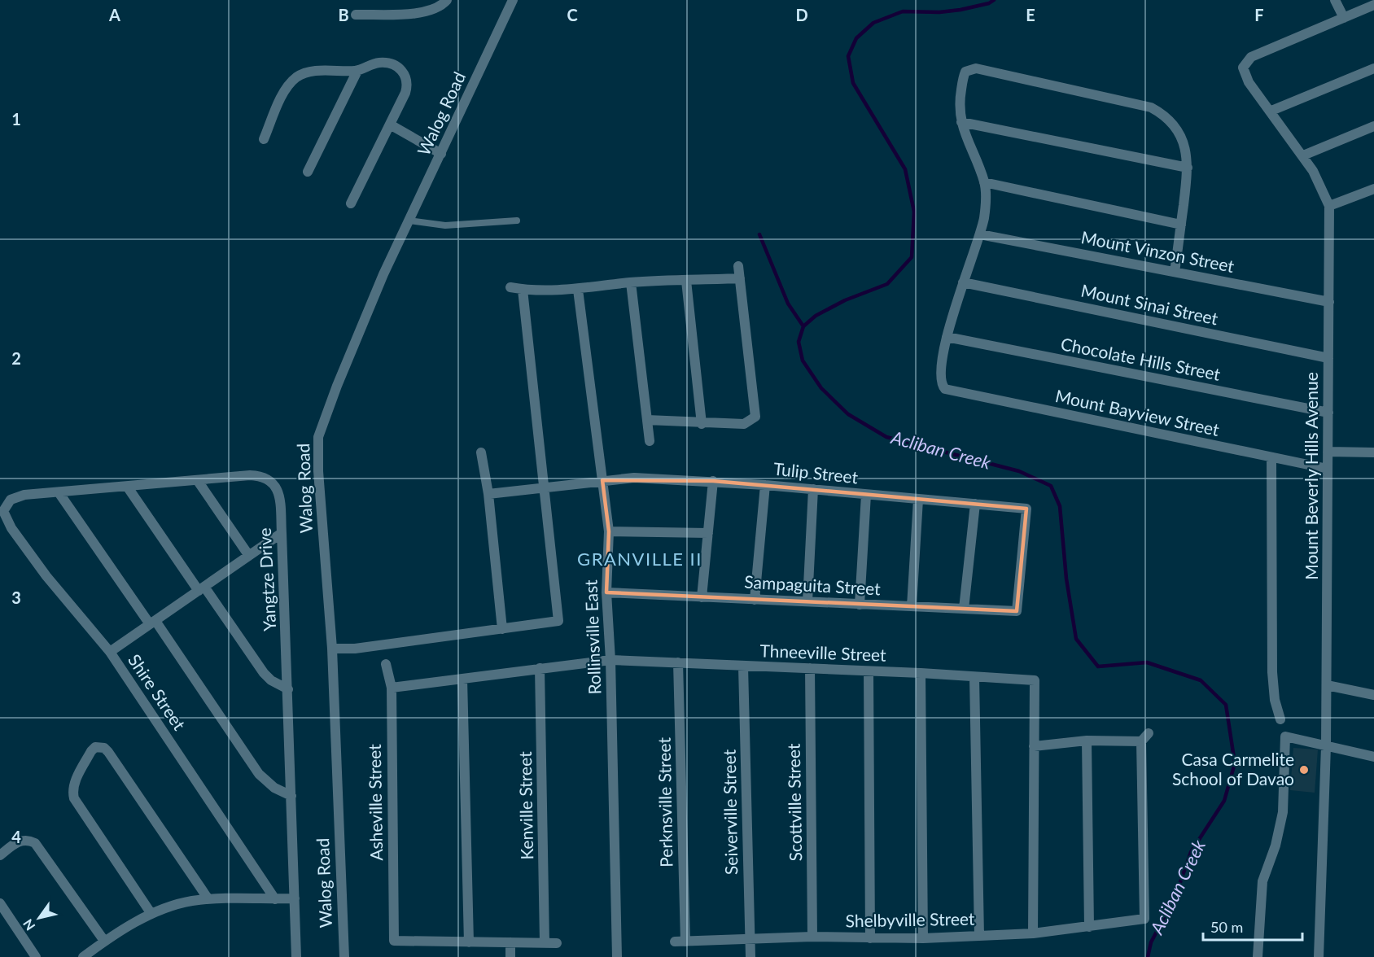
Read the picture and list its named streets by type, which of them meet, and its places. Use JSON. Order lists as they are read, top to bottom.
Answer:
{
  "streets": {
    "street": [
      "Walog Road",
      "Mount Vinzon Street",
      "Mount Sinai Street",
      "Chocolate Hills Street",
      "Mount Bayview Street",
      "Tulip Street",
      "Mount Beverly Hills Avenue",
      "Yangtze Drive",
      "Sampaguita Street",
      "Rollinsville East",
      "Thneeville Street",
      "Shire Street",
      "Asheville Street",
      "Perknsville Street",
      "Scottville Street",
      "Kenville Street",
      "Seiverville Street",
      "Shelbyville Street"
    ]
  },
  "crossings": [
    ["Mount Vinzon Street", "Mount Beverly Hills Avenue"],
    ["Mount Sinai Street", "Mount Beverly Hills Avenue"],
    ["Chocolate Hills Street", "Mount Bayview Street"],
    ["Chocolate Hills Street", "Mount Beverly Hills Avenue"],
    ["Mount Bayview Street", "Mount Beverly Hills Avenue"],
    ["Tulip Street", "Sampaguita Street"],
    ["Tulip Street", "Rollinsville East"],
    ["Yangtze Drive", "Shire Street"],
    ["Sampaguita Street", "Rollinsville East"],
    ["Rollinsville East", "Thneeville Street"],
    ["Thneeville Street", "Asheville Street"],
    ["Thneeville Street", "Perknsville Street"],
    ["Thneeville Street", "Scottville Street"],
    ["Thneeville Street", "Kenville Street"],
    ["Thneeville Street", "Seiverville Street"],
    ["Perknsville Street", "Shelbyville Street"],
    ["Scottville Street", "Shelbyville Street"],
    ["Seiverville Street", "Shelbyville Street"]
  ],
  "districts": ["GRANVILLE II"],
  "water": ["Acliban Creek"],
  "places": ["Casa Carmelite School of Davao"],
  "scale_bar": "50 m",
  "north": "bottom left",
  "grid": {
    "columns": [
      "A",
      "B",
      "C",
      "D",
      "E",
      "F"
    ],
    "rows": [
      "1",
      "2",
      "3",
      "4"
    ]
  }
}
